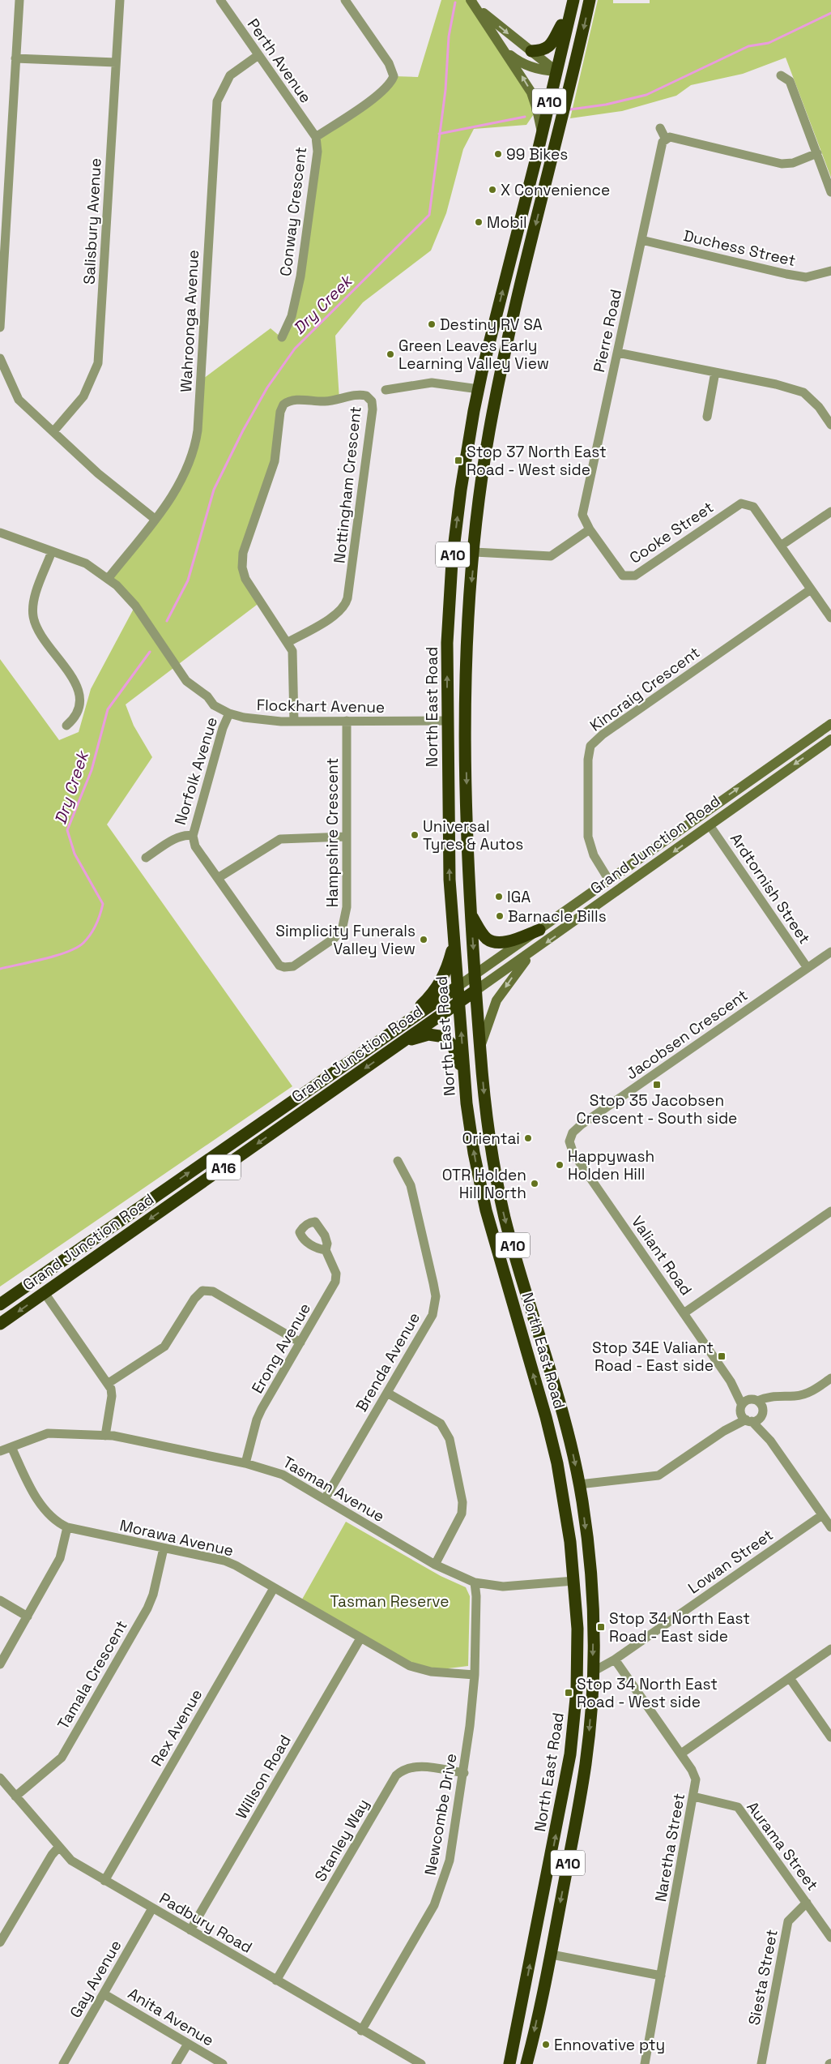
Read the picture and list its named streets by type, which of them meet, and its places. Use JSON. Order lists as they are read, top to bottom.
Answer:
{
  "streets": {
    "highway": [
      "A10",
      "North East Road",
      "Grand Junction Road",
      "A16"
    ],
    "street": [
      "Perth Avenue",
      "Conway Crescent",
      "Salisbury Avenue",
      "Duchess Street",
      "Wahroonga Avenue",
      "Pierre Road",
      "Nottingham Crescent",
      "Cooke Street",
      "Kincraig Crescent",
      "Flockhart Avenue",
      "Norfolk Avenue",
      "Hampshire Crescent",
      "Ardtornish Street",
      "Jacobsen Crescent",
      "Valiant Road",
      "Erong Avenue",
      "Brenda Avenue",
      "Tasman Avenue",
      "Morawa Avenue",
      "Lowan Street",
      "Tamala Crescent",
      "Rex Avenue",
      "Willson Road",
      "Newcombe Drive",
      "Stanley Way",
      "Aurama Street",
      "Naretha Street",
      "Padbury Road",
      "Siesta Street",
      "Gay Avenue",
      "Anita Avenue"
    ]
  },
  "crossings": [
    ["Perth Avenue", "Conway Crescent"],
    ["Perth Avenue", "Wahroonga Avenue"],
    ["Duchess Street", "Pierre Road"],
    ["Wahroonga Avenue", "Flockhart Avenue"],
    ["Pierre Road", "Cooke Street"],
    ["Cooke Street", "Kincraig Crescent"],
    ["Kincraig Crescent", "Grand Junction Road"],
    ["Flockhart Avenue", "North East Road"],
    ["Flockhart Avenue", "Norfolk Avenue"],
    ["Flockhart Avenue", "Hampshire Crescent"],
    ["North East Road", "Grand Junction Road"],
    ["North East Road", "Tasman Avenue"],
    ["North East Road", "Lowan Street"],
    ["Norfolk Avenue", "Hampshire Crescent"],
    ["Grand Junction Road", "Ardtornish Street"],
    ["Ardtornish Street", "Jacobsen Crescent"],
    ["Jacobsen Crescent", "Valiant Road"],
    ["Valiant Road", "Lowan Street"],
    ["Erong Avenue", "Tasman Avenue"],
    ["Brenda Avenue", "Tasman Avenue"],
    ["Tasman Avenue", "Morawa Avenue"],
    ["Tasman Avenue", "Newcombe Drive"],
    ["Morawa Avenue", "Tamala Crescent"],
    ["Morawa Avenue", "Rex Avenue"],
    ["Morawa Avenue", "Willson Road"],
    ["Morawa Avenue", "Newcombe Drive"],
    ["Lowan Street", "Naretha Street"],
    ["Tamala Crescent", "Padbury Road"],
    ["Rex Avenue", "Padbury Road"],
    ["Willson Road", "Padbury Road"],
    ["Newcombe Drive", "Stanley Way"],
    ["Newcombe Drive", "Padbury Road"],
    ["Stanley Way", "Padbury Road"],
    ["Aurama Street", "Naretha Street"],
    ["Aurama Street", "Siesta Street"],
    ["Padbury Road", "Gay Avenue"],
    ["Gay Avenue", "Anita Avenue"]
  ],
  "water": ["Dry Creek"],
  "parks": ["Tasman Reserve"],
  "places": {
    "other": [
      "99 Bikes",
      "X Convenience",
      "Mobil",
      "Destiny RV SA",
      "Green Leaves Early Learning Valley View",
      "Universal Tyres & Autos",
      "IGA",
      "Barnacle Bills",
      "Simplicity Funerals Valley View",
      "Orientai",
      "Happywash Holden Hill",
      "OTR Holden Hill North",
      "Ennovative pty"
    ],
    "transit": [
      "Stop 37 North East Road - West side",
      "Stop 35 Jacobsen Crescent - South side",
      "Stop 34E Valiant Road - East side",
      "Stop 34 North East Road - East side",
      "Stop 34 North East Road - West side"
    ]
  }
}
